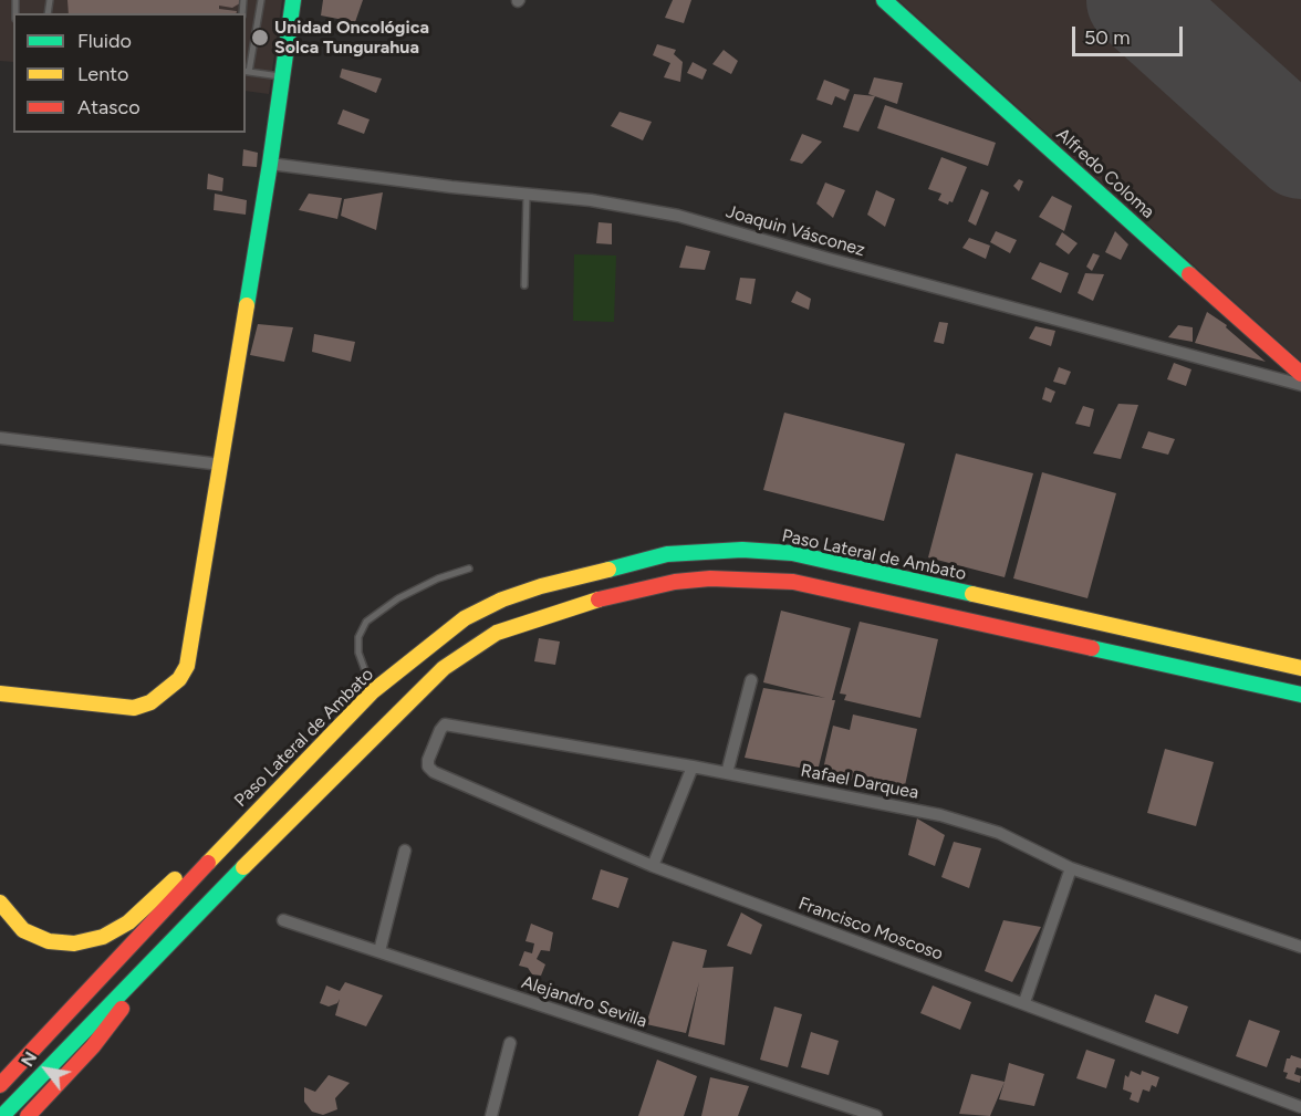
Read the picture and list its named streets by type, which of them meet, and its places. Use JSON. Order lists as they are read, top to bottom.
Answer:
{
  "streets": {
    "main road": ["Alfredo Coloma", "Paso Lateral de Ambato"],
    "street": [
      "Joaquin Vásconez",
      "Rafael Darquea",
      "Francisco Moscoso",
      "Alejandro Sevilla"
    ]
  },
  "crossings": [
    ["Rafael Darquea", "Francisco Moscoso"]
  ],
  "places": ["Unidad Oncológica Solca Tungurahua"],
  "legend": ["Fluido", "Lento", "Atasco"],
  "scale_bar": "50 m",
  "north": "top left"
}
